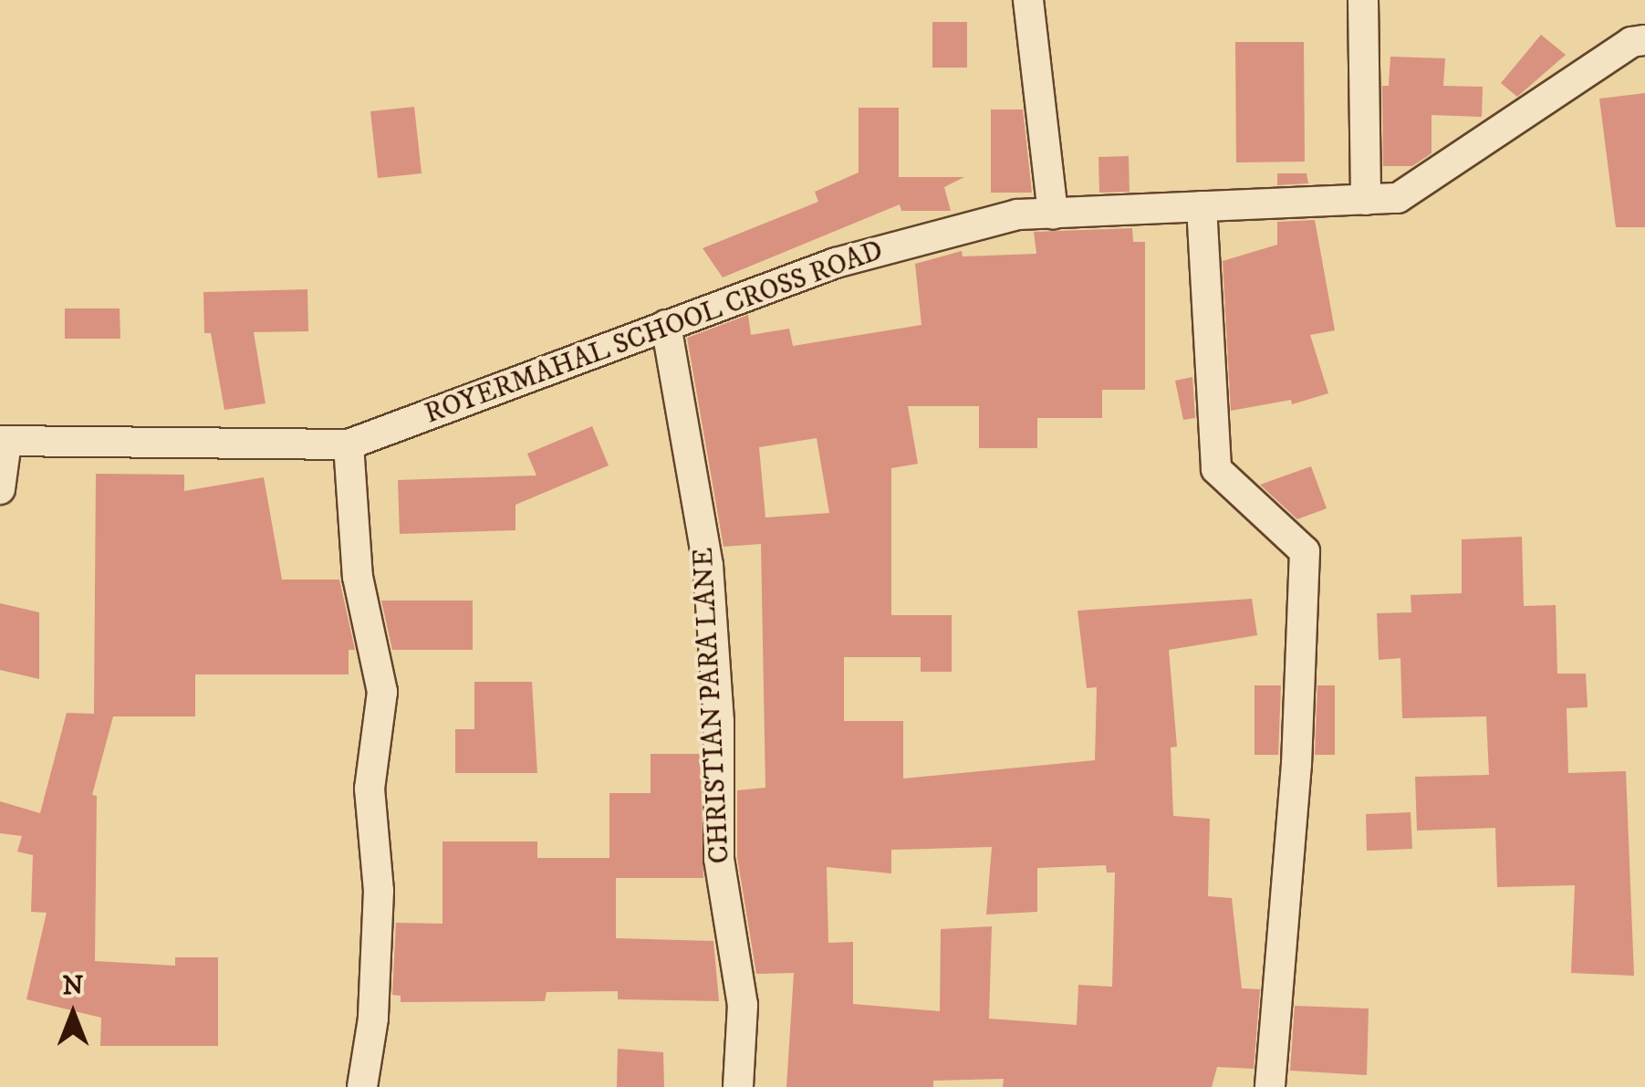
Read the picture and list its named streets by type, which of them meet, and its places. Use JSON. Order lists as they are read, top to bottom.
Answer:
{
  "streets": {
    "street": ["ROYERMAHAL SCHOOL CROSS ROAD", "CHRISTIAN PARA LANE"]
  },
  "crossings": [
    ["ROYERMAHAL SCHOOL CROSS ROAD", "CHRISTIAN PARA LANE"]
  ],
  "north": "top"
}
